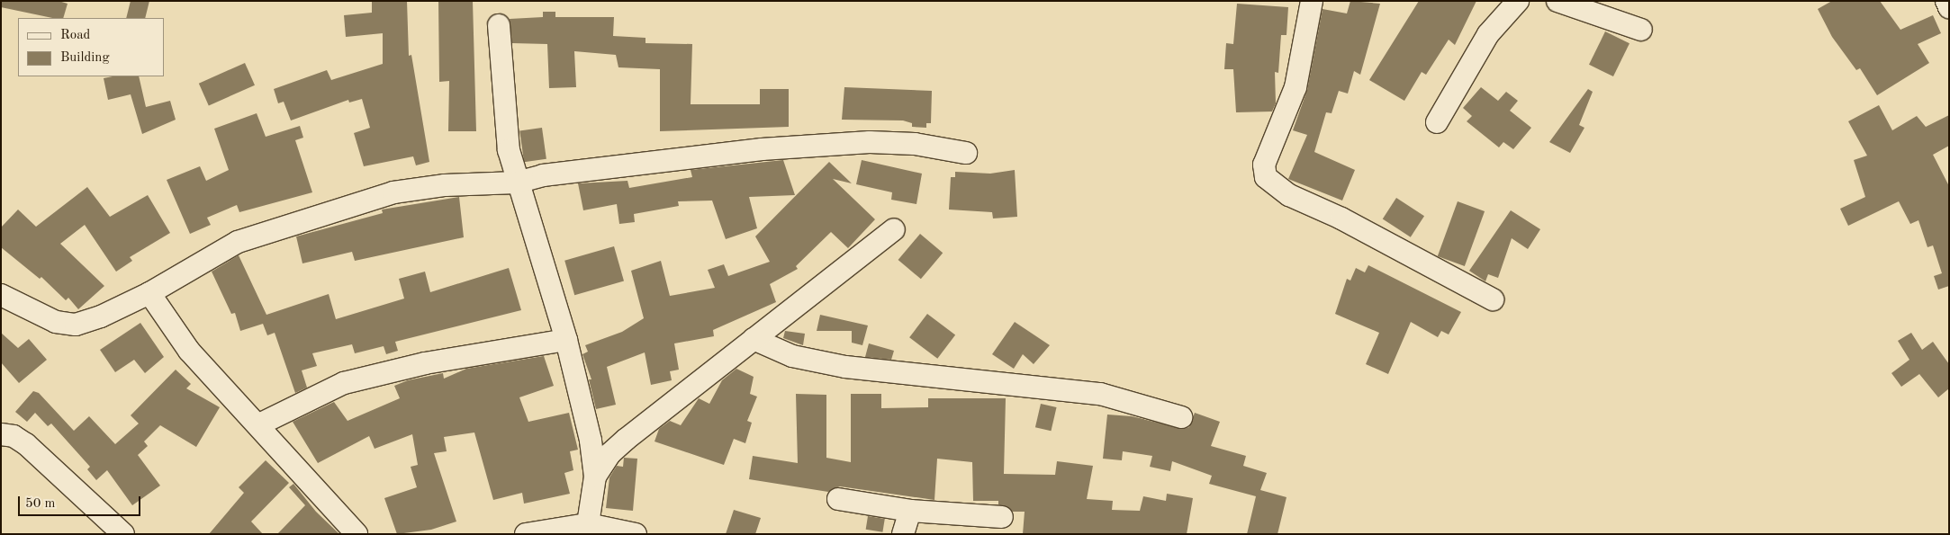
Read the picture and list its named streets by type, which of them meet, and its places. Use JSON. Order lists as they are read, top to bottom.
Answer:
{
  "legend": ["Road", "Building"],
  "scale_bar": "50 m"
}
